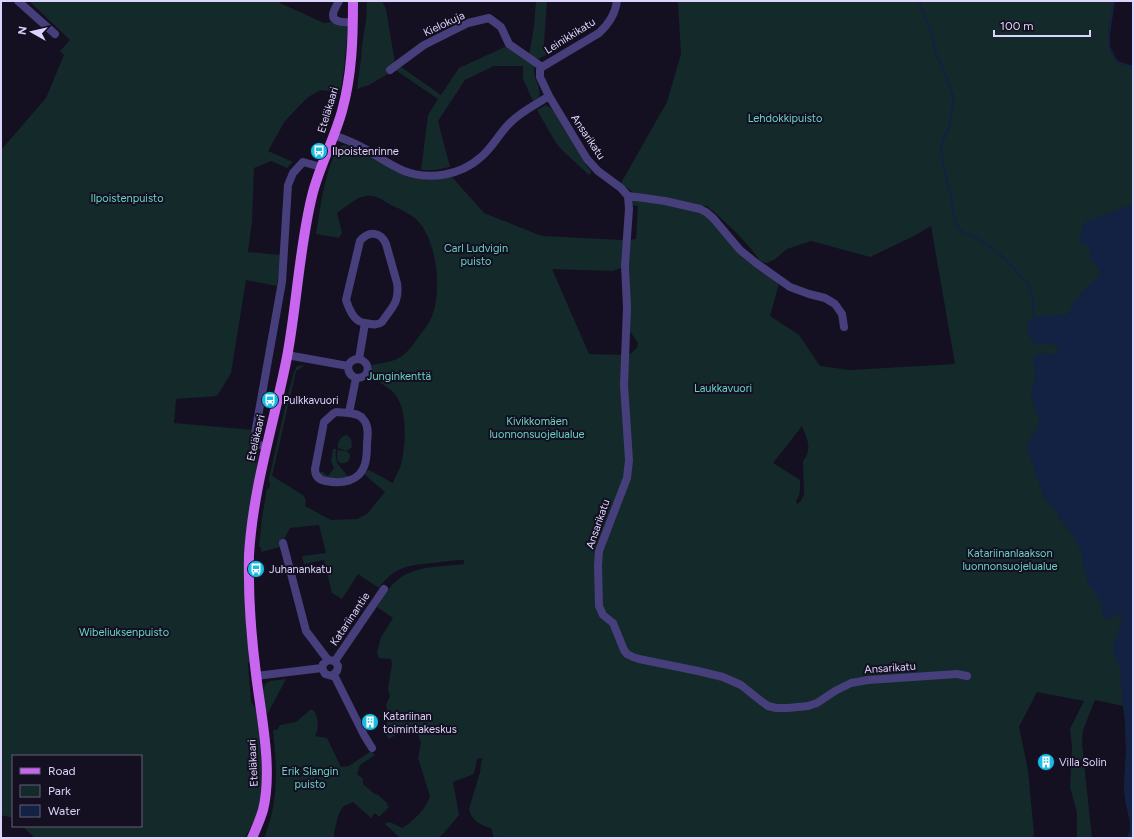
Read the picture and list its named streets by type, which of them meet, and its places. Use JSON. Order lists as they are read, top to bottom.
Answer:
{
  "streets": {
    "main road": ["Eteläkaari"],
    "street": [
      "Kielokuja",
      "Leinikkikatu",
      "Ansarikatu",
      "Katariinantie"
    ]
  },
  "crossings": [
    ["Kielokuja", "Leinikkikatu"],
    ["Kielokuja", "Ansarikatu"],
    ["Leinikkikatu", "Ansarikatu"]
  ],
  "parks": [
    "Lehdokkipuisto",
    "Ilpoistenpuisto",
    "Carl Ludvigin puisto",
    "Junginkenttä",
    "Laukkavuori",
    "Kivikkomäen luonnonsuojelualue",
    "Katariinanlaakson luonnonsuojelualue",
    "Wibeliuksenpuisto",
    "Erik Slangin puisto"
  ],
  "places": {
    "bus stop": ["Ilpoistenrinne", "Pulkkavuori", "Juhanankatu"],
    "building": ["Katariinan toimintakeskus", "Villa Solin"]
  },
  "legend": ["Road", "Park", "Water"],
  "scale_bar": "100 m",
  "north": "left"
}
